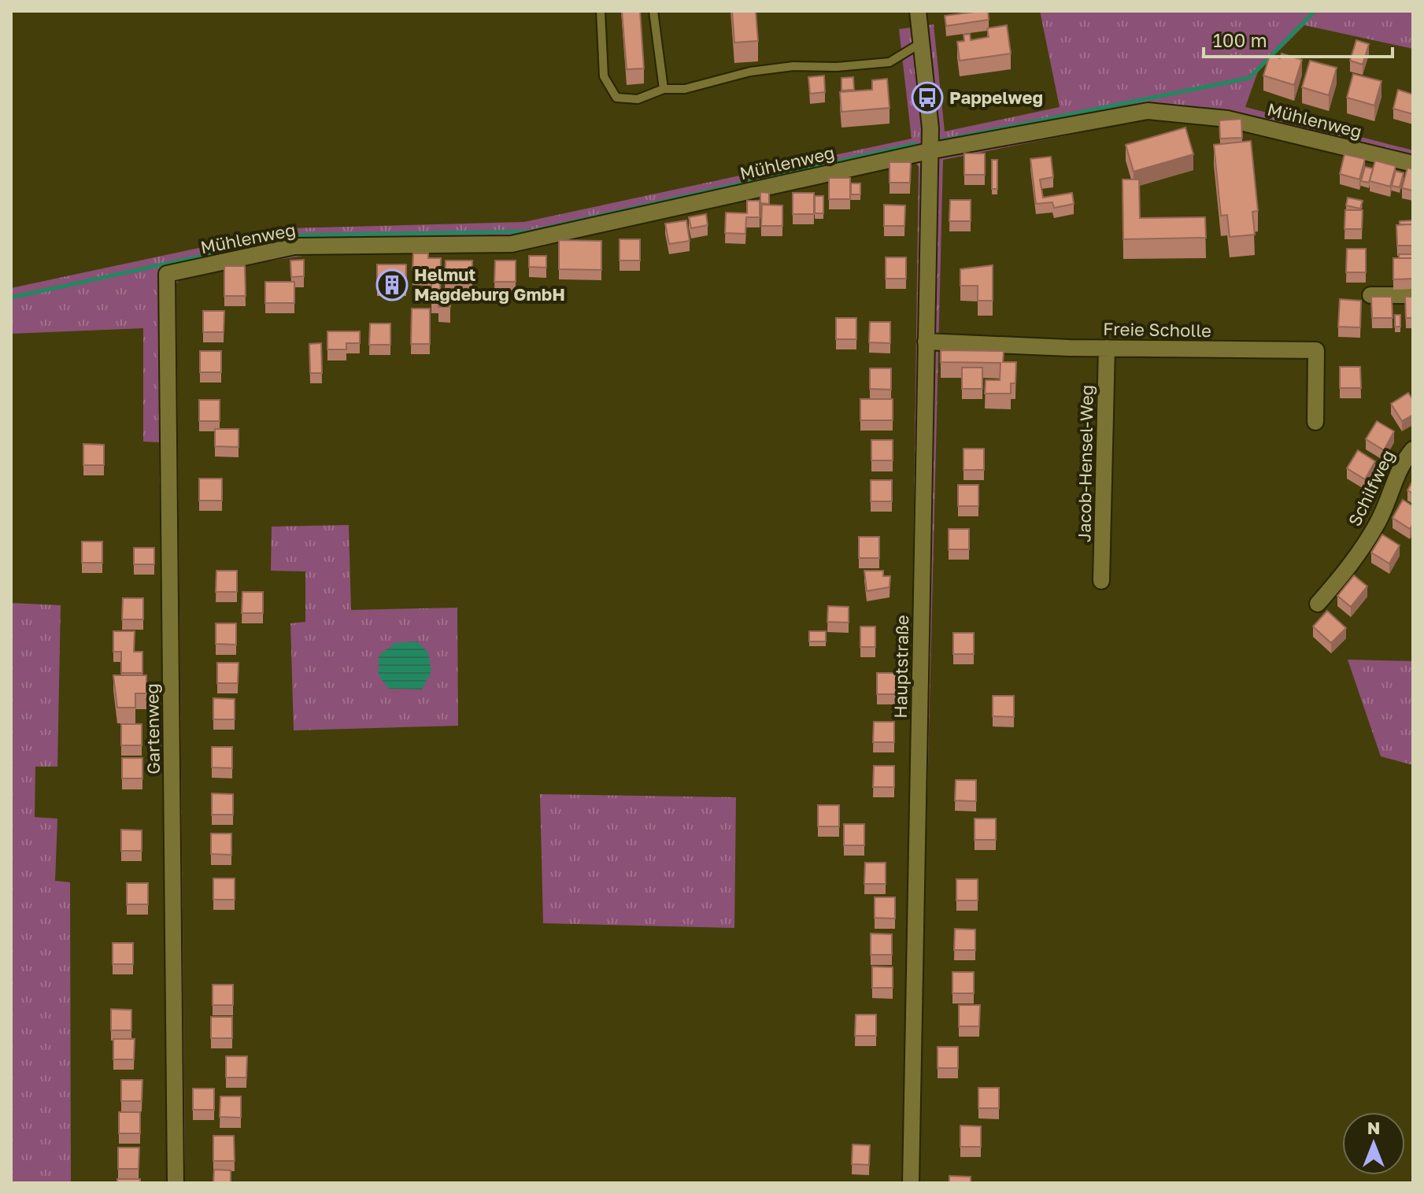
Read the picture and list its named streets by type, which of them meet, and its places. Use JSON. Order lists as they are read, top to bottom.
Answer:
{
  "streets": {
    "street": [
      "Mühlenweg",
      "Freie Scholle",
      "Jacob-Hensel-Weg",
      "Schilfweg",
      "Hauptstraße",
      "Gartenweg"
    ]
  },
  "crossings": [
    ["Mühlenweg", "Hauptstraße"],
    ["Mühlenweg", "Gartenweg"],
    ["Freie Scholle", "Jacob-Hensel-Weg"],
    ["Freie Scholle", "Hauptstraße"]
  ],
  "places": {
    "bus stop": ["Pappelweg"],
    "building": ["Helmut Magdeburg GmbH"]
  },
  "scale_bar": "100 m",
  "north": "top"
}
